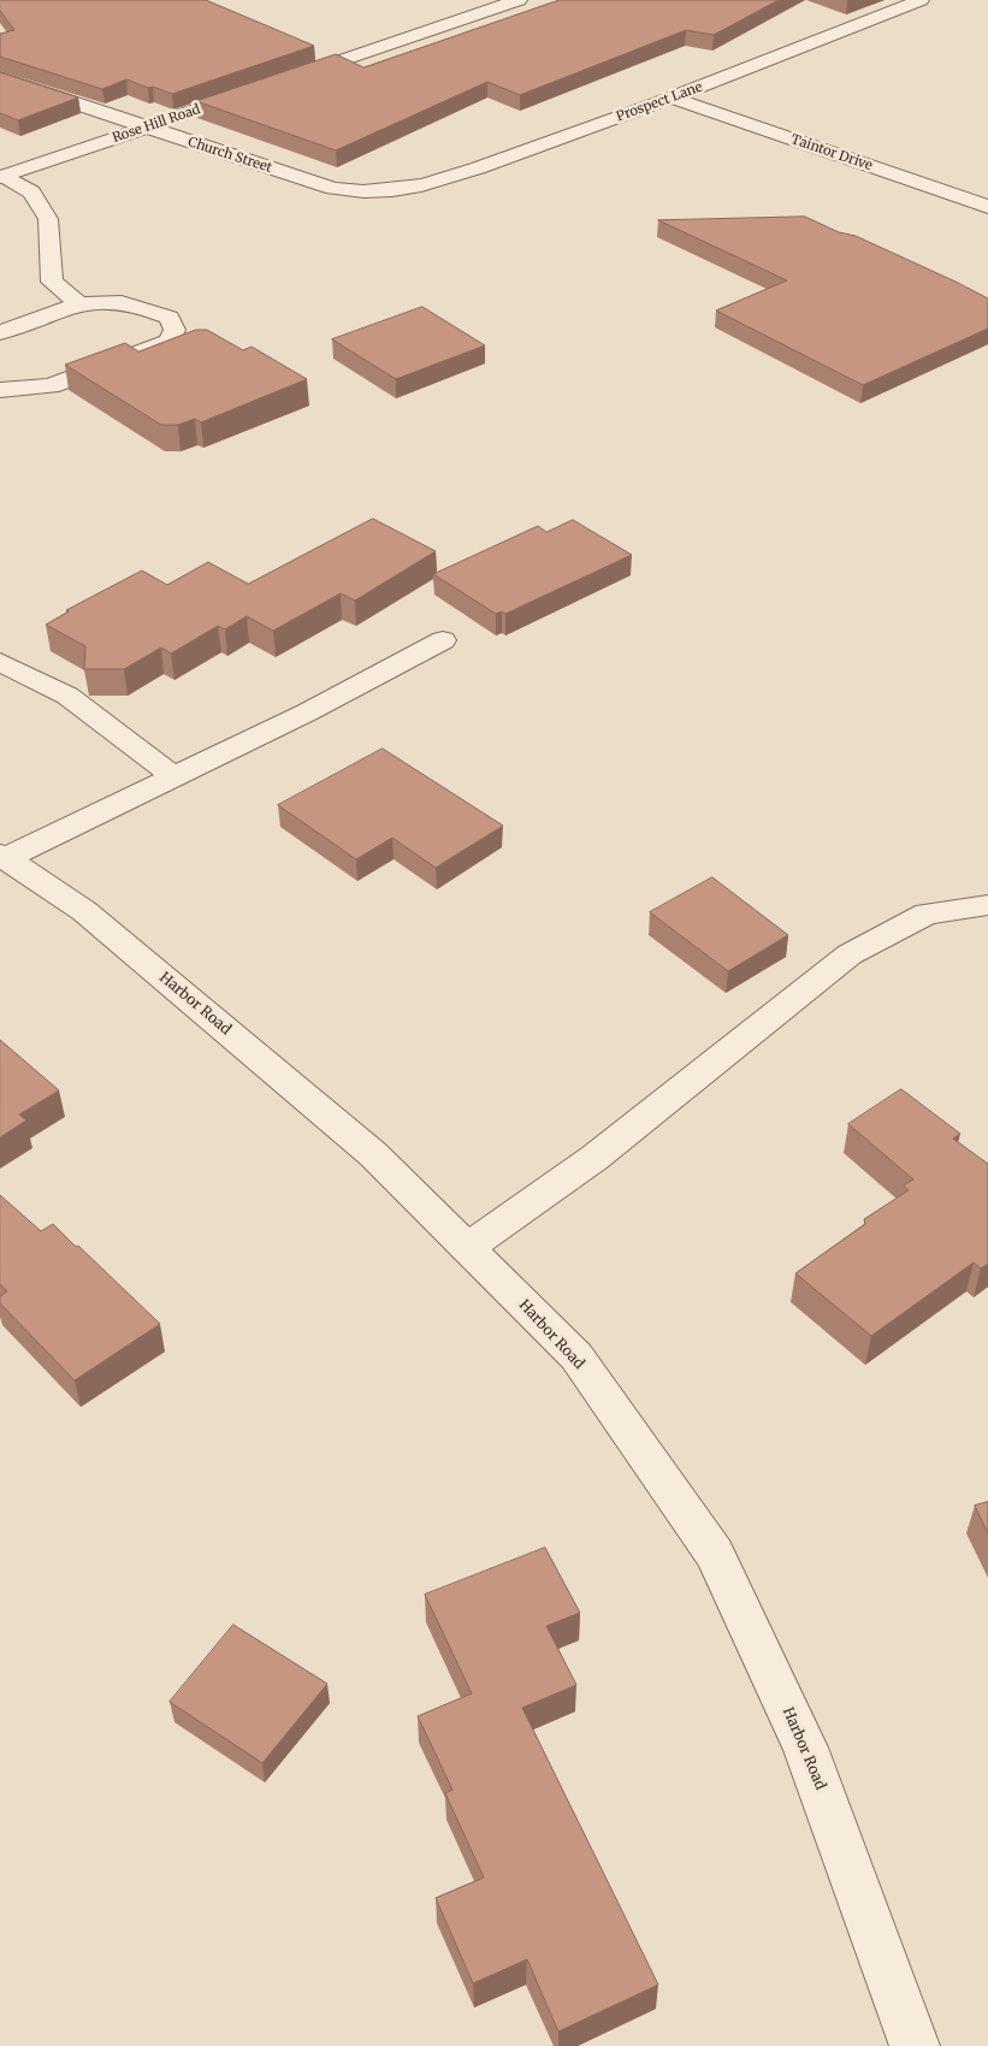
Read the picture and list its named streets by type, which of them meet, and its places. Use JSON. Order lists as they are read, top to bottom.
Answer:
{
  "streets": {
    "street": [
      "Prospect Lane",
      "Rose Hill Road",
      "Taintor Drive",
      "Church Street",
      "Harbor Road"
    ]
  },
  "crossings": [
    ["Prospect Lane", "Taintor Drive"],
    ["Prospect Lane", "Church Street"],
    ["Rose Hill Road", "Church Street"]
  ]
}
